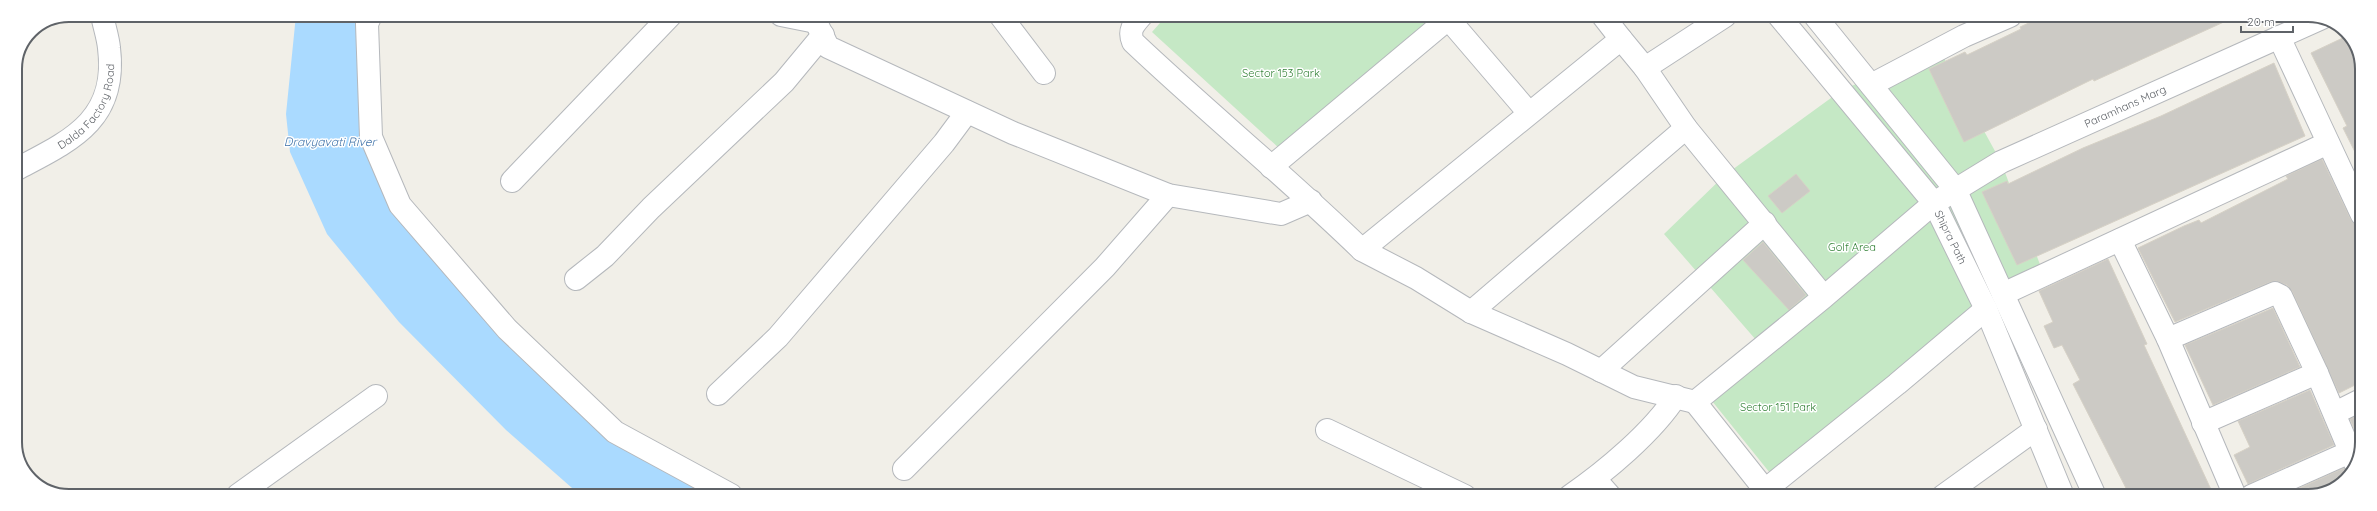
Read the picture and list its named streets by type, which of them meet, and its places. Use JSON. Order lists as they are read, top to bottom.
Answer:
{
  "streets": {
    "street": ["Dalda Factory Road", "Paramhans Marg", "Shipra Path"]
  },
  "crossings": [
    ["Paramhans Marg", "Shipra Path"]
  ],
  "water": ["Dravyavati River"],
  "parks": ["Sector 153 Park", "Golf Area", "Sector 151 Park"],
  "scale_bar": "20 m"
}
